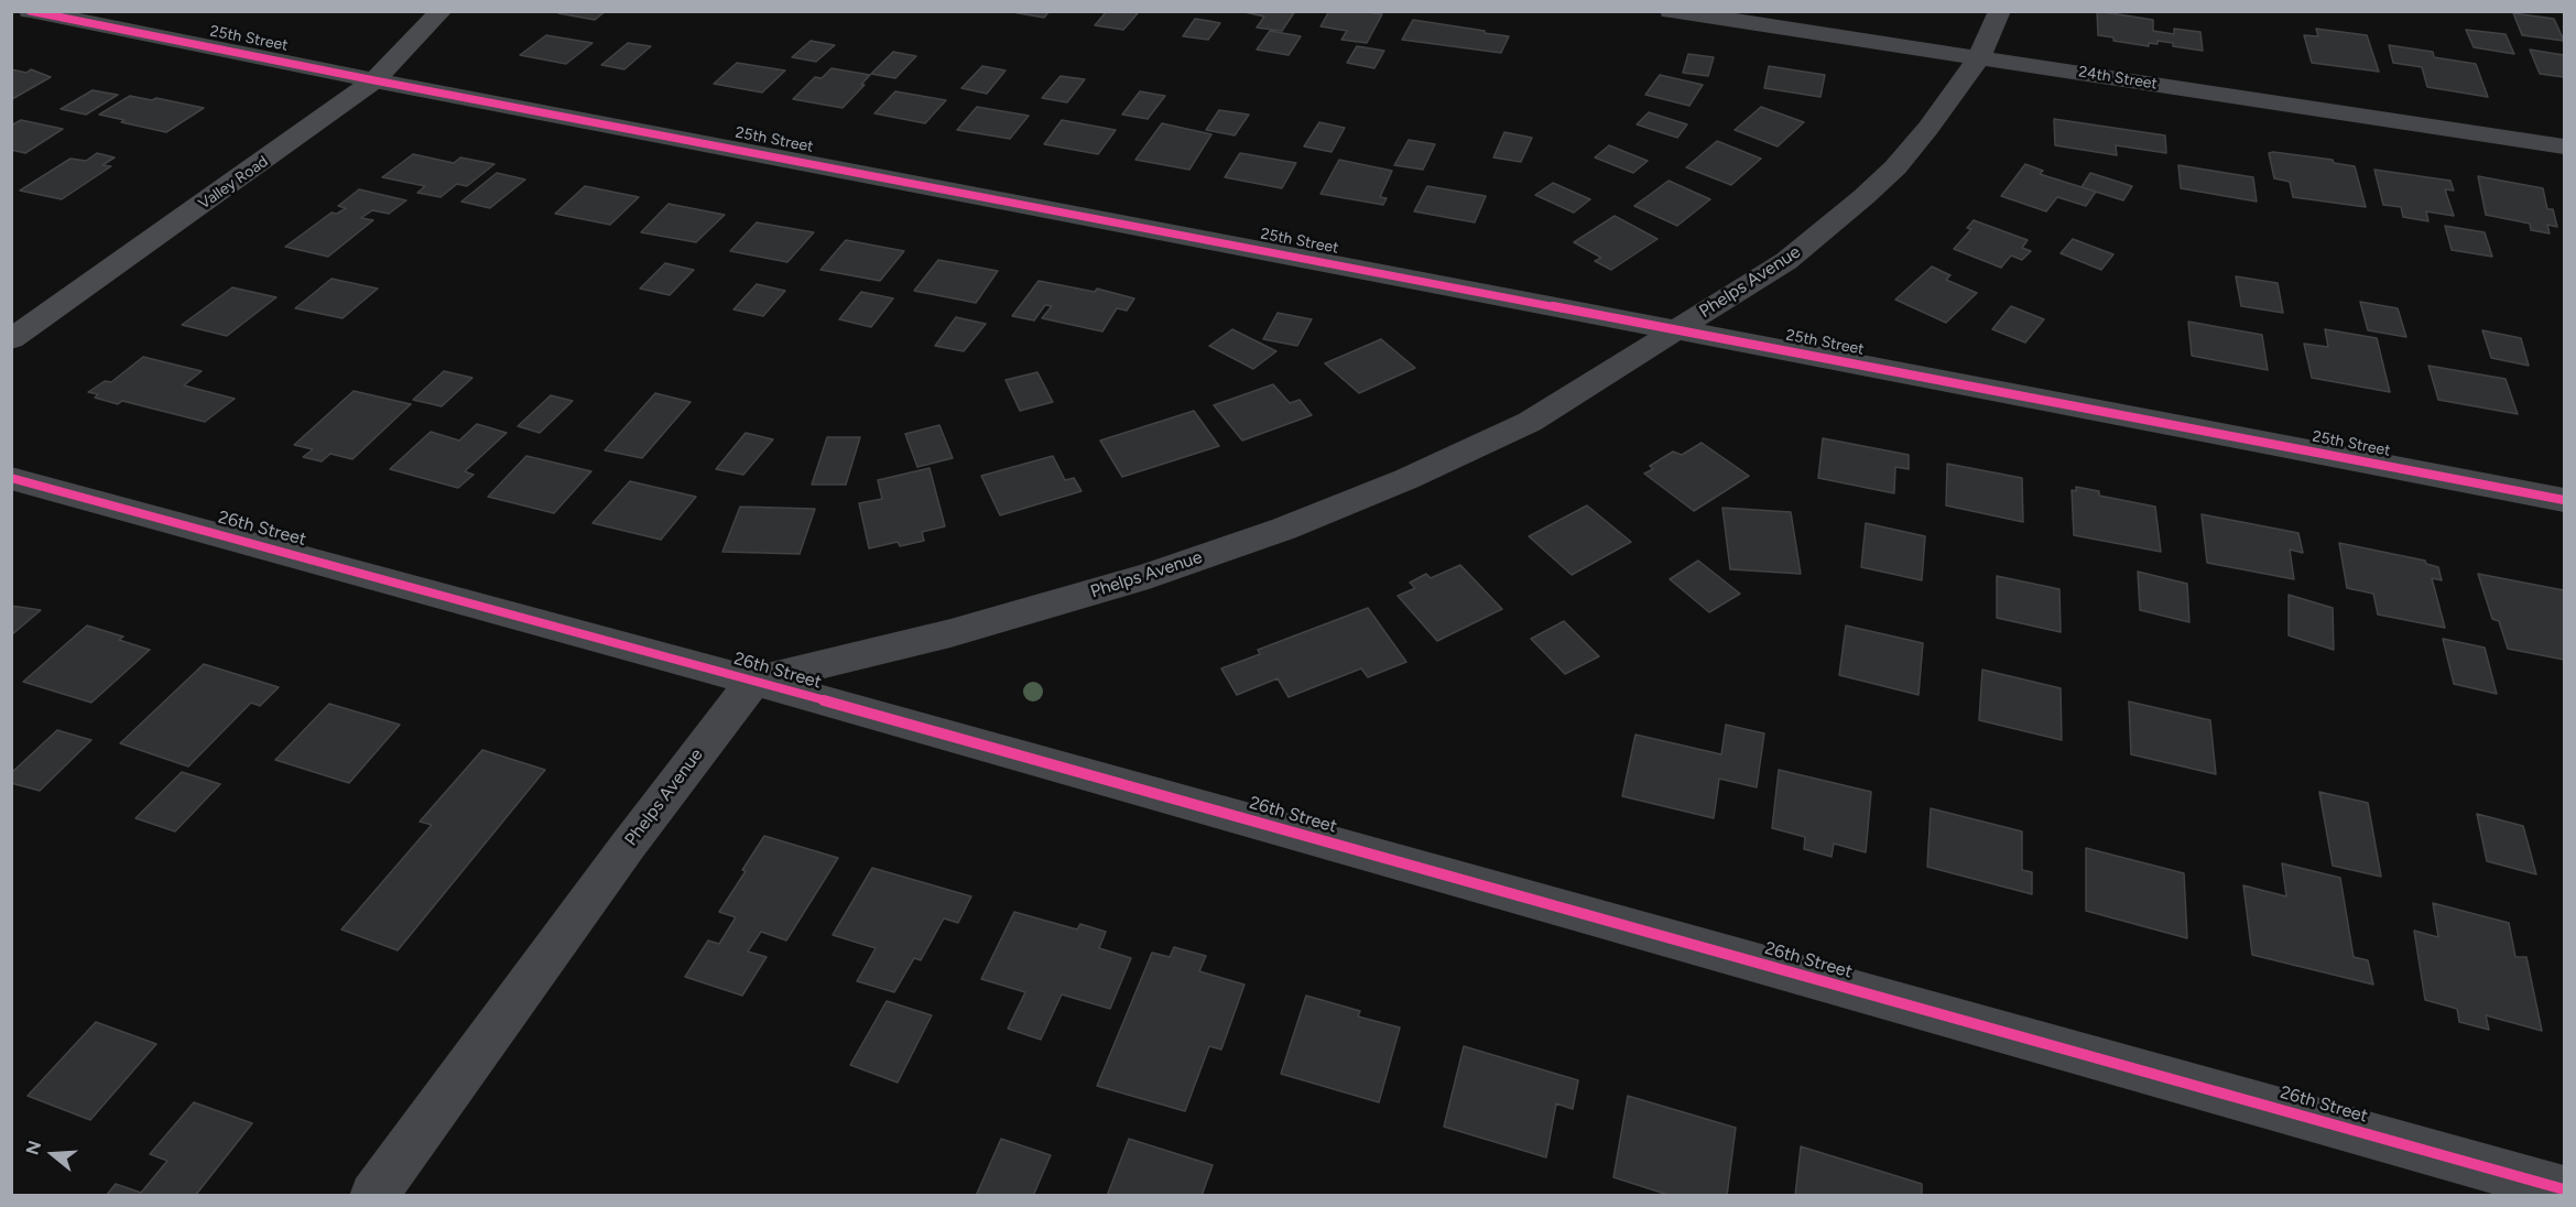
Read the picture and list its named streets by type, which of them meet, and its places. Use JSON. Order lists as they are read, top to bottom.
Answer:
{
  "streets": {
    "street": [
      "25th Street",
      "24th Street",
      "Valley Road",
      "Phelps Avenue",
      "26th Street"
    ]
  },
  "crossings": [
    ["25th Street", "Valley Road"],
    ["25th Street", "Phelps Avenue"],
    ["24th Street", "Phelps Avenue"],
    ["Phelps Avenue", "26th Street"]
  ],
  "north": "left"
}
